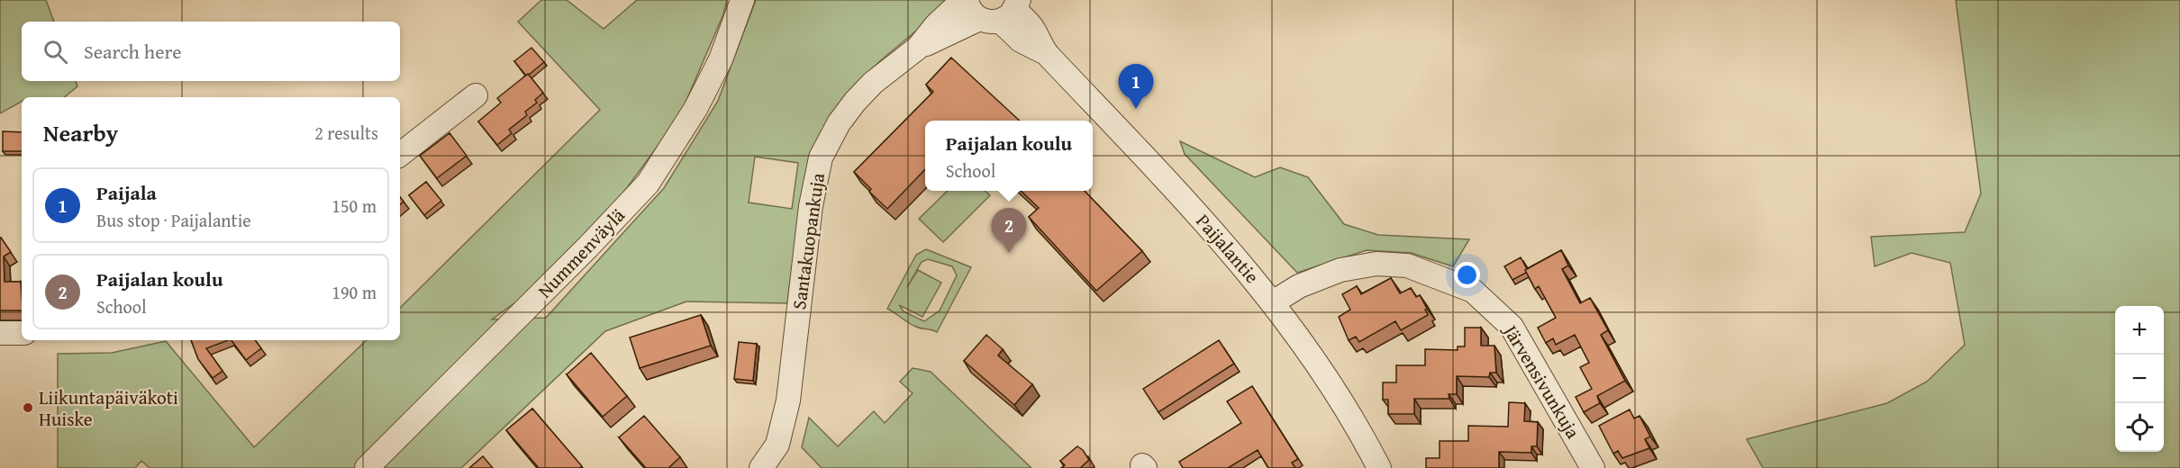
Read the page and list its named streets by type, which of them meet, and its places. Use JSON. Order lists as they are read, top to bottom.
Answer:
{
  "streets": {
    "street": [
      "Santakuopankuja",
      "Paijalantie",
      "Nummenväylä",
      "Järvensivunkuja"
    ]
  },
  "crossings": [
    ["Santakuopankuja", "Paijalantie"],
    ["Paijalantie", "Järvensivunkuja"]
  ],
  "places": ["Liikuntapäiväkoti Huiske"],
  "page": {
    "search": "Search here",
    "pins": ["1", "2"],
    "heading": ["Nearby", "2 results"],
    "popup": ["Paijalan koulu", "School"],
    "list": [
      {
        "mark": "1",
        "name": "Paijala",
        "note": "Bus stop · Paijalantie",
        "value": "150 m"
      },
      {
        "mark": "2",
        "name": "Paijalan koulu",
        "note": "School",
        "value": "190 m"
      }
    ],
    "map_buttons": ["+", "−"]
  }
}
